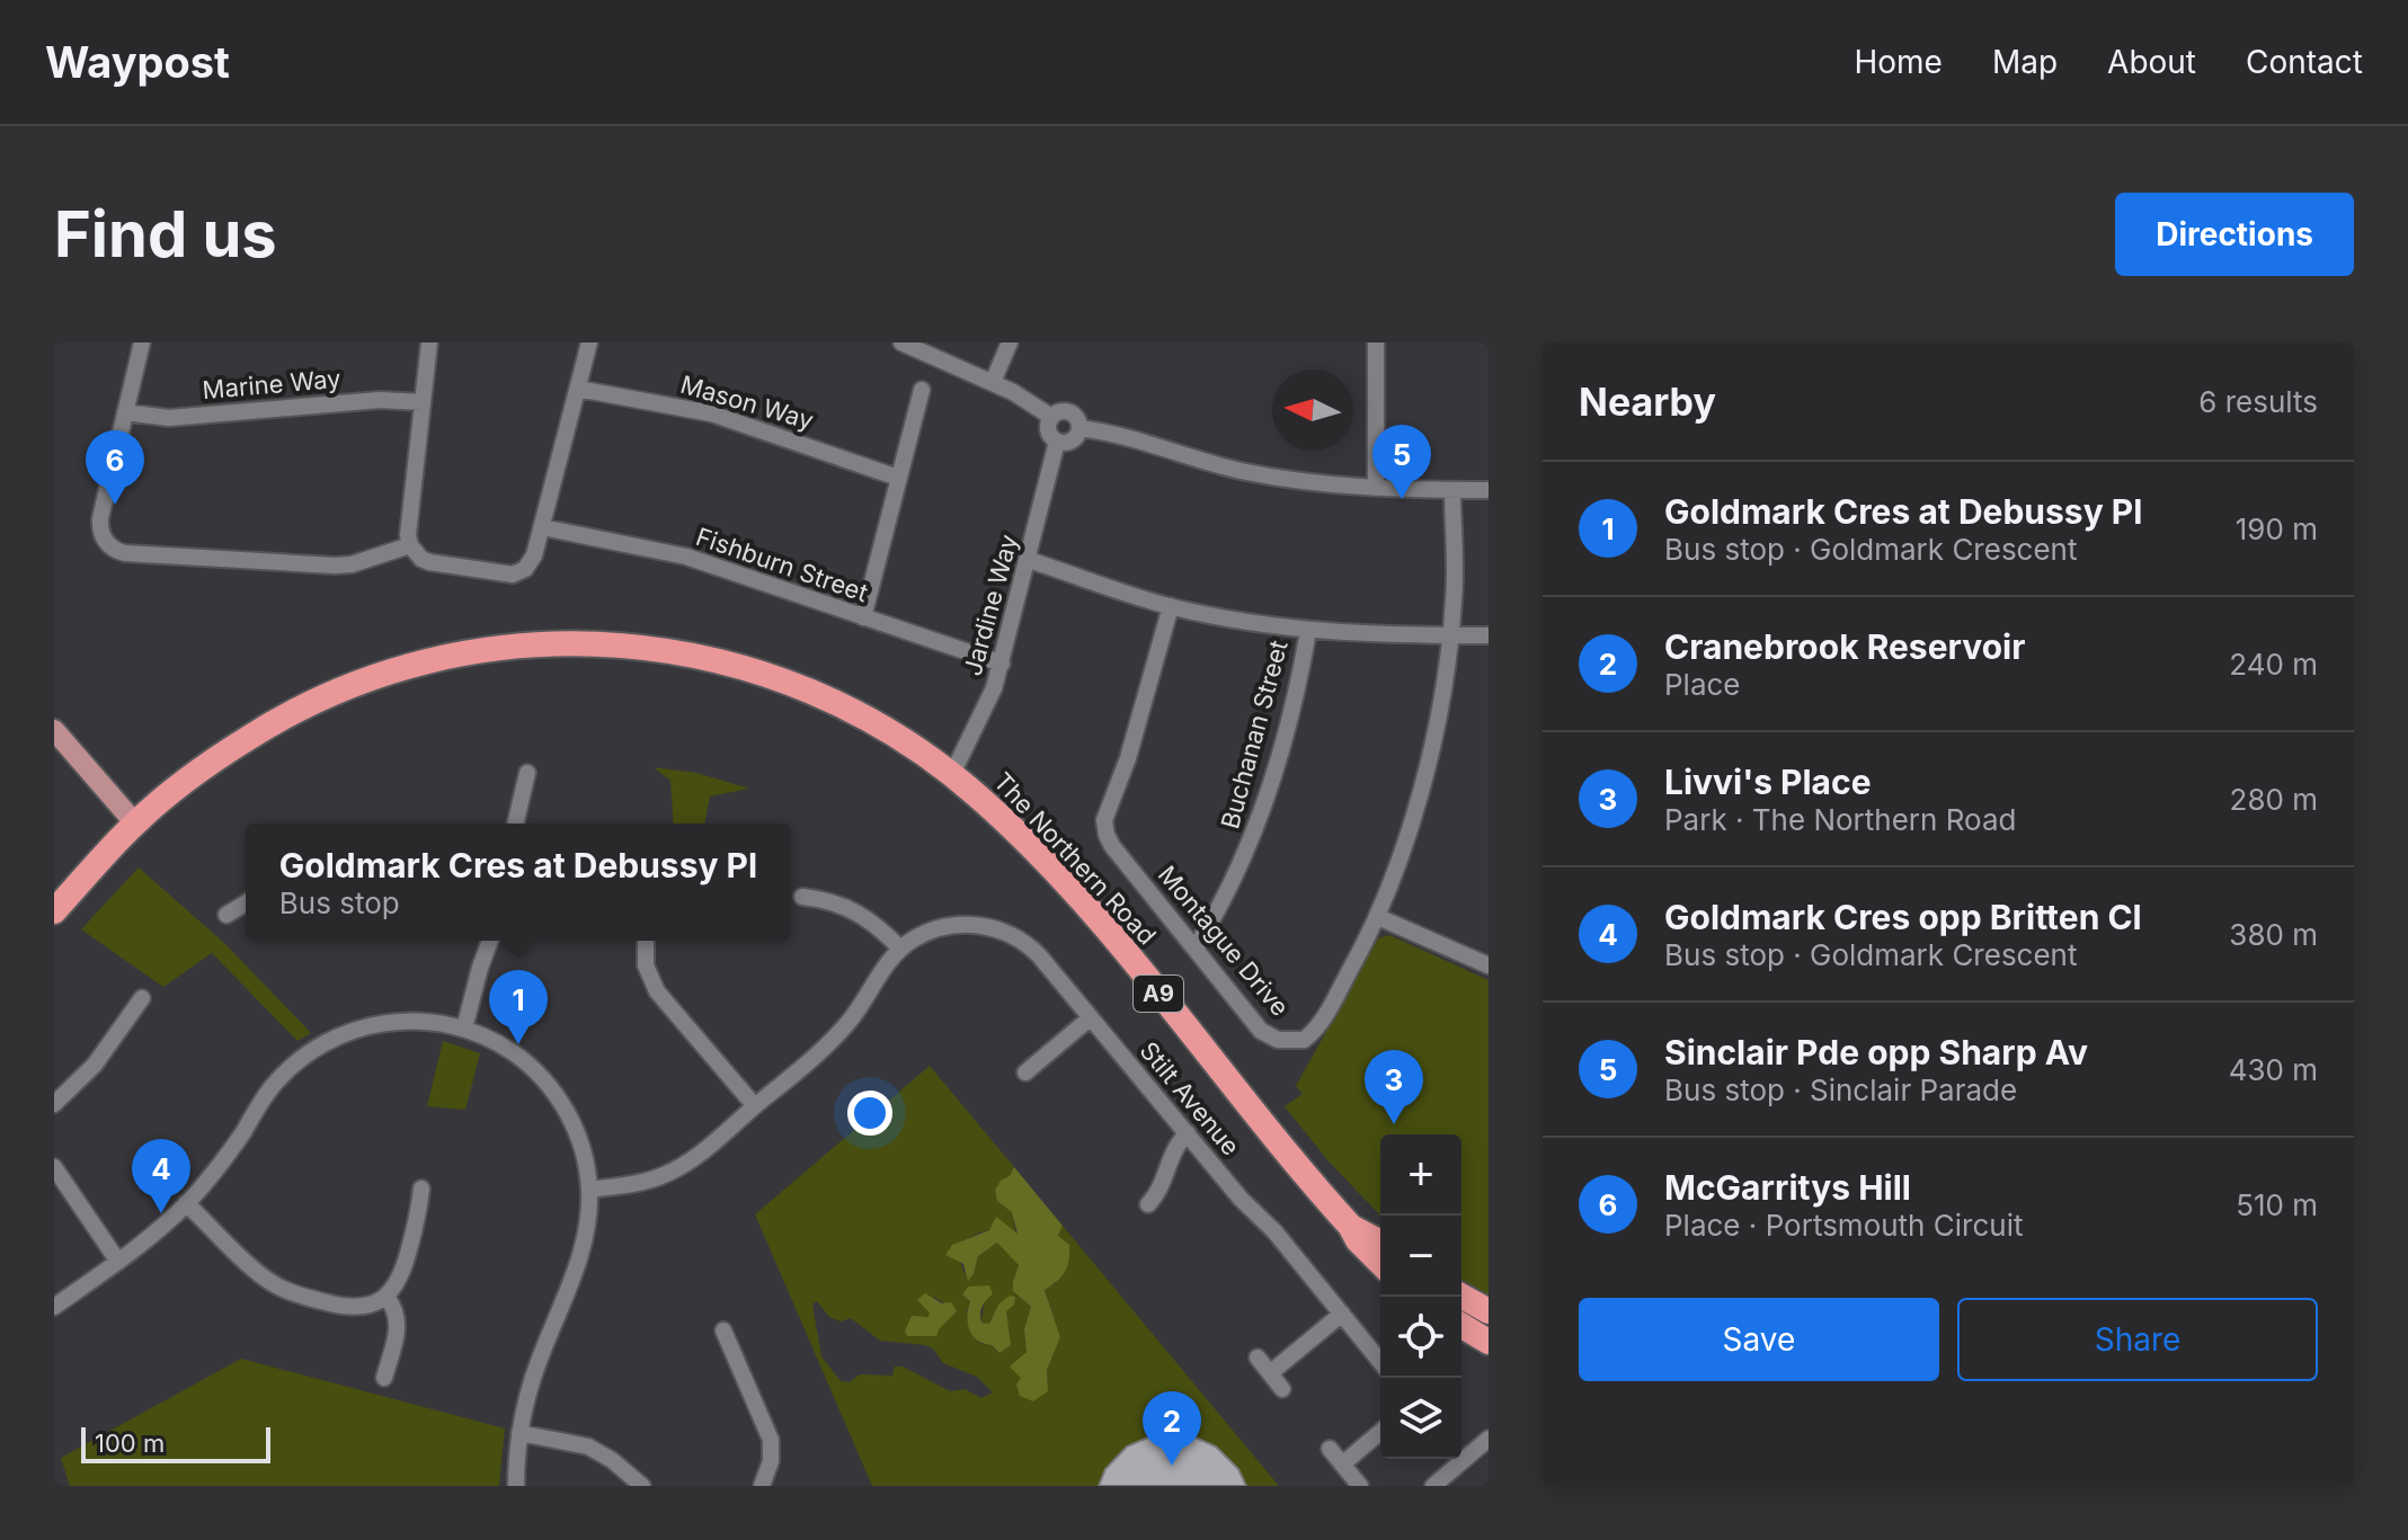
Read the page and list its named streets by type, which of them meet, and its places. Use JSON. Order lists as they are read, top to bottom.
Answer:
{
  "streets": {
    "highway": ["The Northern Road", "A9"],
    "street": [
      "Marine Way",
      "Mason Way",
      "Fishburn Street",
      "Jardine Way",
      "Buchanan Street",
      "Montague Drive",
      "Stilt Avenue"
    ]
  },
  "crossings": [
    ["Fishburn Street", "Jardine Way"],
    ["Jardine Way", "The Northern Road"],
    ["Buchanan Street", "Montague Drive"]
  ],
  "scale_bar": "100 m",
  "north": "left",
  "page": {
    "header": "Waypost",
    "nav": [
      "Home",
      "Map",
      "About",
      "Contact"
    ],
    "buttons": [
      "Directions",
      ["Save", "Share"]
    ],
    "title": "Find us",
    "heading": ["Nearby", "6 results"],
    "pins": [
      "5",
      "6",
      "1",
      "3",
      "4",
      "2"
    ],
    "list": [
      {
        "mark": "1",
        "name": "Goldmark Cres at Debussy Pl",
        "note": "Bus stop · Goldmark Crescent",
        "value": "190 m"
      },
      {
        "mark": "2",
        "name": "Cranebrook Reservoir",
        "note": "Place",
        "value": "240 m"
      },
      {
        "mark": "3",
        "name": "Livvi's Place",
        "note": "Park · The Northern Road",
        "value": "280 m"
      },
      {
        "mark": "4",
        "name": "Goldmark Cres opp Britten Cl",
        "note": "Bus stop · Goldmark Crescent",
        "value": "380 m"
      },
      {
        "mark": "5",
        "name": "Sinclair Pde opp Sharp Av",
        "note": "Bus stop · Sinclair Parade",
        "value": "430 m"
      },
      {
        "mark": "6",
        "name": "McGarritys Hill",
        "note": "Place · Portsmouth Circuit",
        "value": "510 m"
      }
    ],
    "popup": ["Goldmark Cres at Debussy Pl", "Bus stop"],
    "map_buttons": ["+", "−"],
    "scale": "100 m"
  }
}
